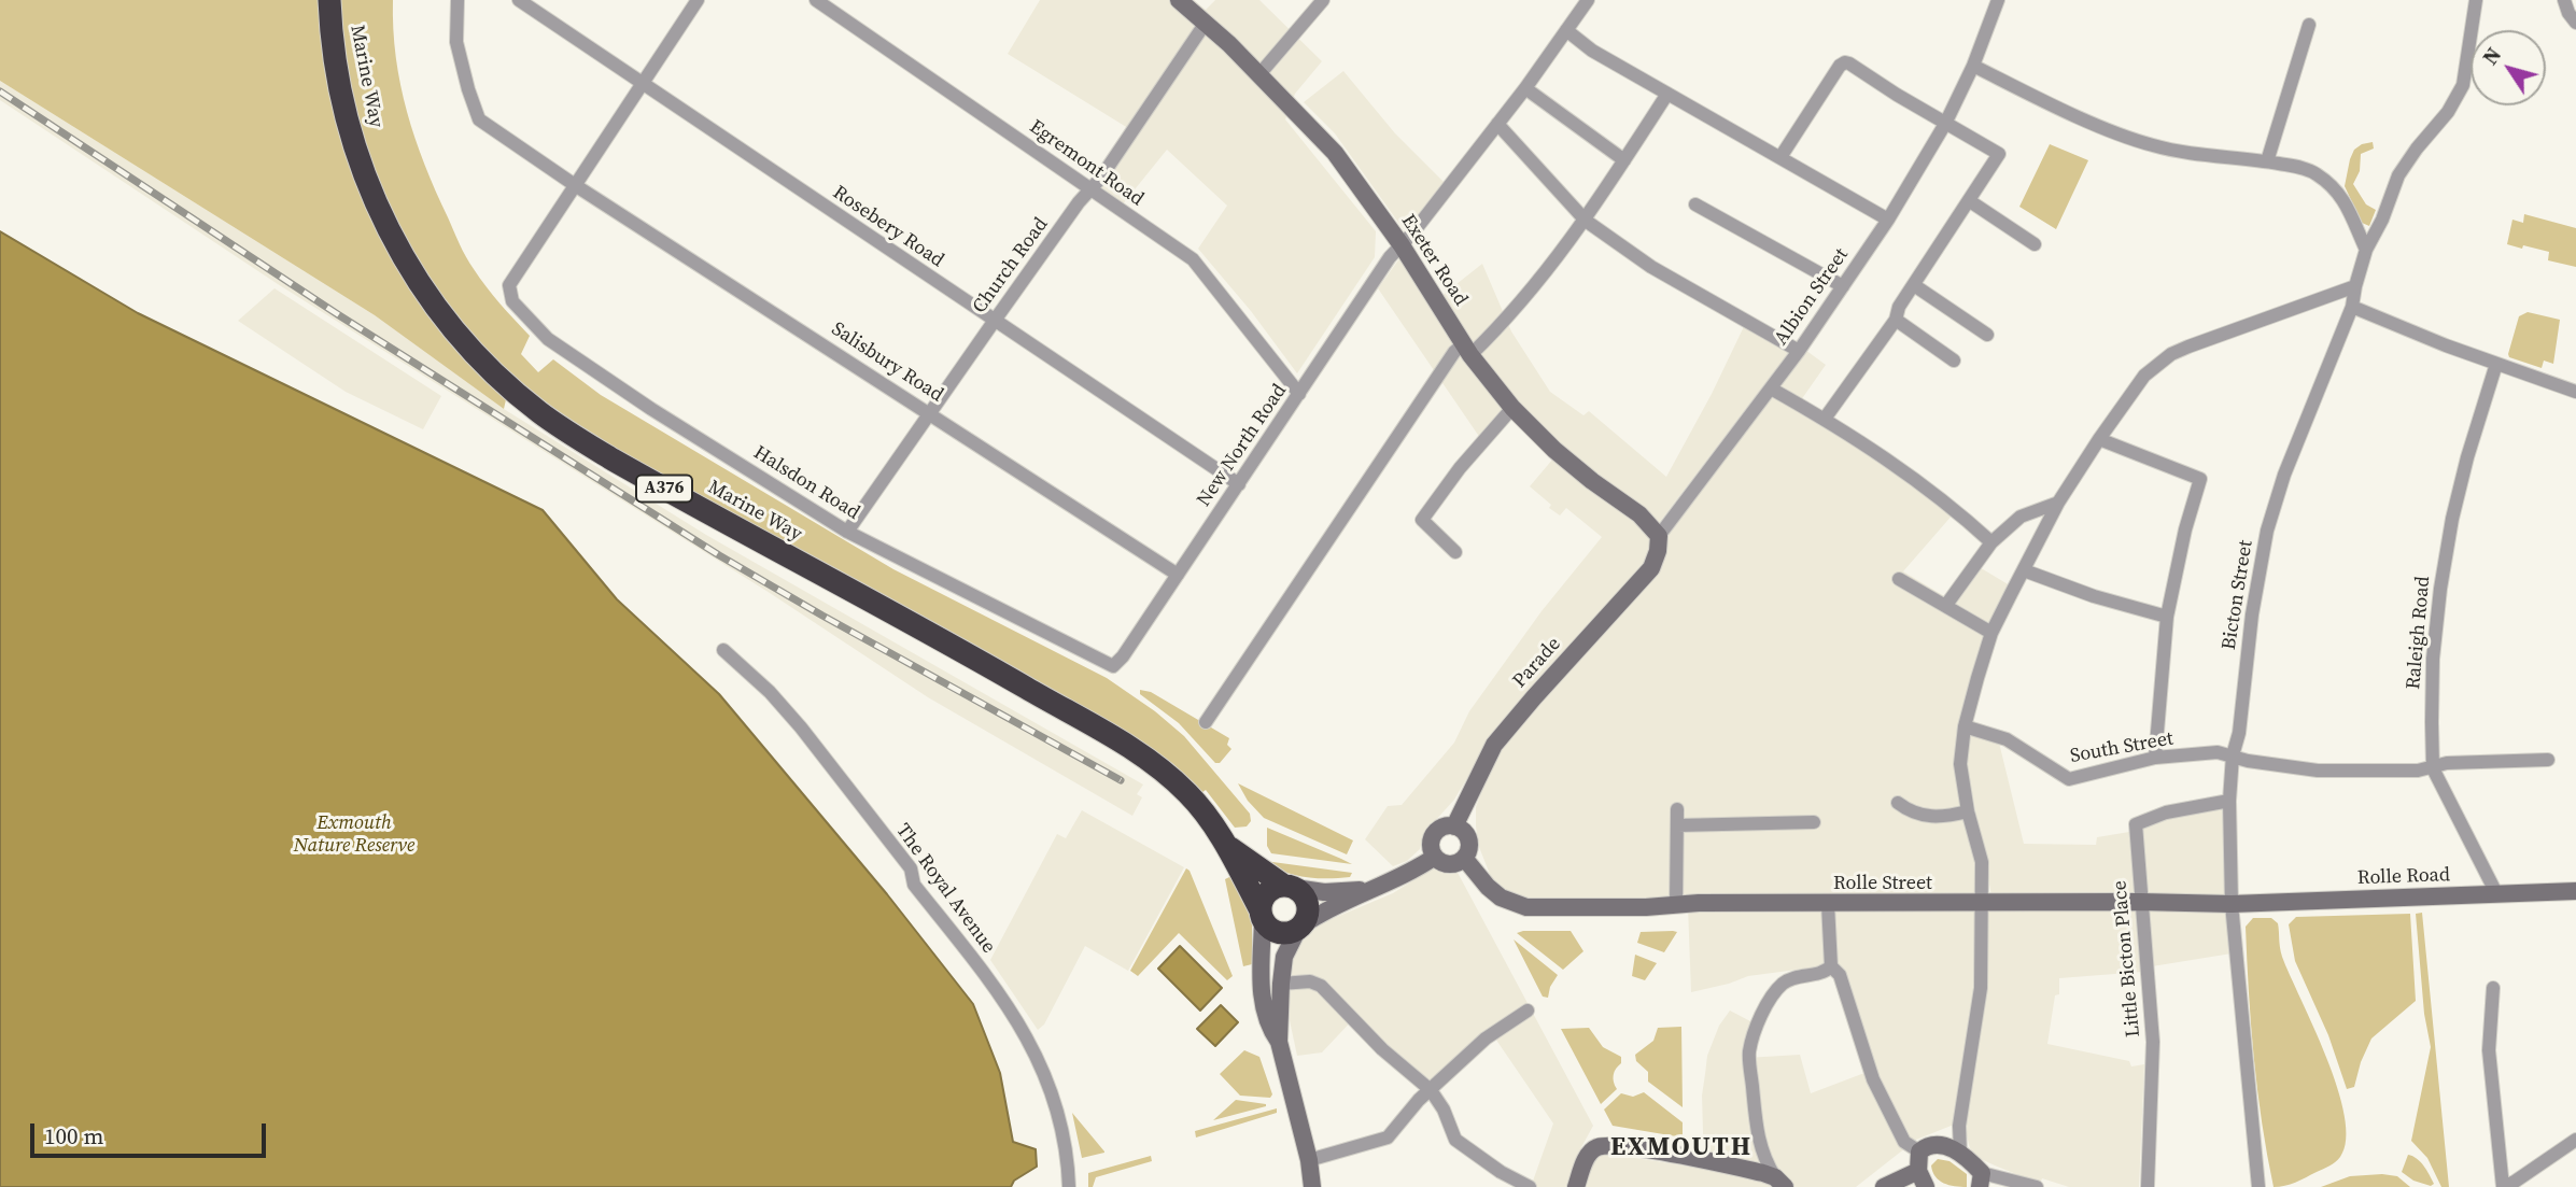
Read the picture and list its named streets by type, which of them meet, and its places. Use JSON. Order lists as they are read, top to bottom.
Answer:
{
  "streets": {
    "highway": ["Marine Way", "A376"],
    "street": [
      "Egremont Road",
      "Rosebery Road",
      "Exeter Road",
      "Church Road",
      "Albion Street",
      "Salisbury Road",
      "New North Road",
      "Halsdon Road",
      "Bicton Street",
      "Raleigh Road",
      "Parade",
      "South Street",
      "Rolle Road",
      "Rolle Street",
      "The Royal Avenue",
      "Little Bicton Place"
    ]
  },
  "crossings": [
    ["Egremont Road", "Church Road"],
    ["Egremont Road", "New North Road"],
    ["Rosebery Road", "Church Road"],
    ["Rosebery Road", "New North Road"],
    ["Exeter Road", "Church Road"],
    ["Exeter Road", "Albion Street"],
    ["Exeter Road", "New North Road"],
    ["Exeter Road", "Parade"],
    ["Church Road", "Salisbury Road"],
    ["Church Road", "Halsdon Road"],
    ["Albion Street", "Parade"],
    ["Salisbury Road", "New North Road"],
    ["Salisbury Road", "Halsdon Road"],
    ["New North Road", "Halsdon Road"],
    ["Bicton Street", "South Street"],
    ["Bicton Street", "Rolle Road"],
    ["Bicton Street", "Rolle Street"],
    ["Bicton Street", "Little Bicton Place"],
    ["Raleigh Road", "South Street"],
    ["Raleigh Road", "Rolle Road"],
    ["Parade", "Rolle Street"],
    ["Rolle Road", "Rolle Street"],
    ["Rolle Street", "Little Bicton Place"]
  ],
  "districts": ["EXMOUTH"],
  "parks": ["Exmouth Nature Reserve"],
  "scale_bar": "100 m",
  "north": "top left"
}
